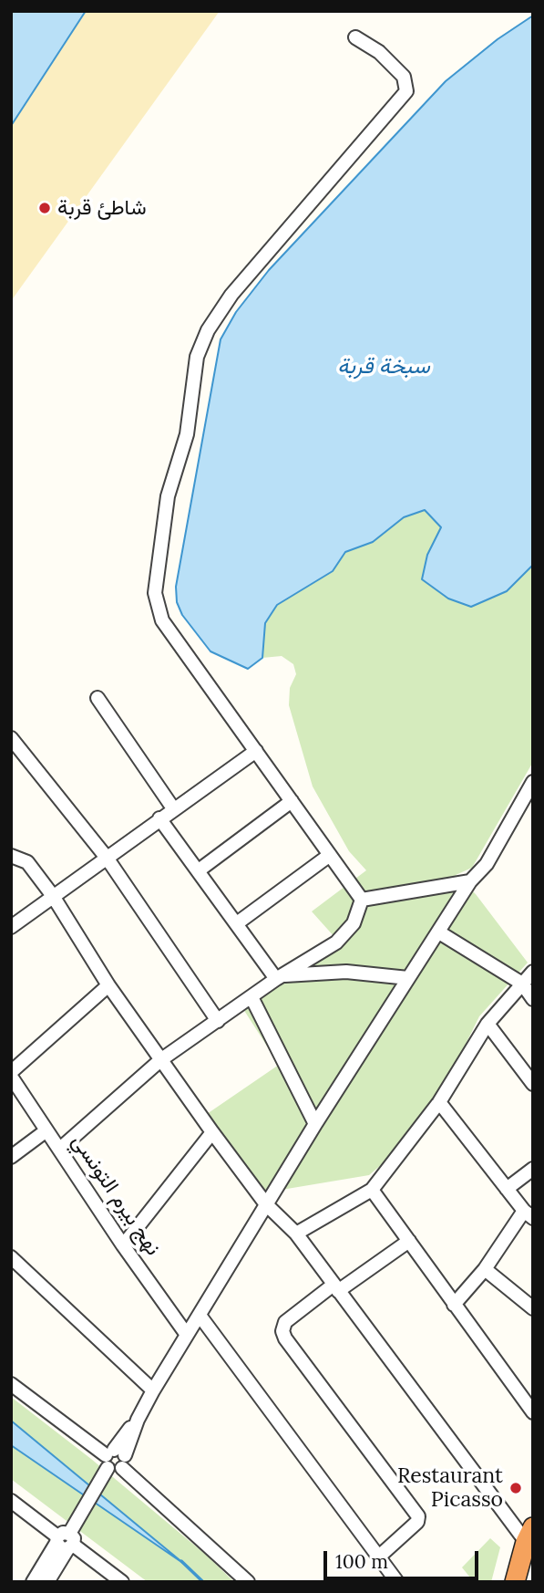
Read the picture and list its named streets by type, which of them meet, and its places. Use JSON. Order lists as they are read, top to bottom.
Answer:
{
  "streets": {
    "street": ["نهج بيرم التونسي"]
  },
  "water": ["سبخة قربة"],
  "places": ["شاطئ قربة", "Restaurant Picasso"],
  "scale_bar": "100 m"
}
